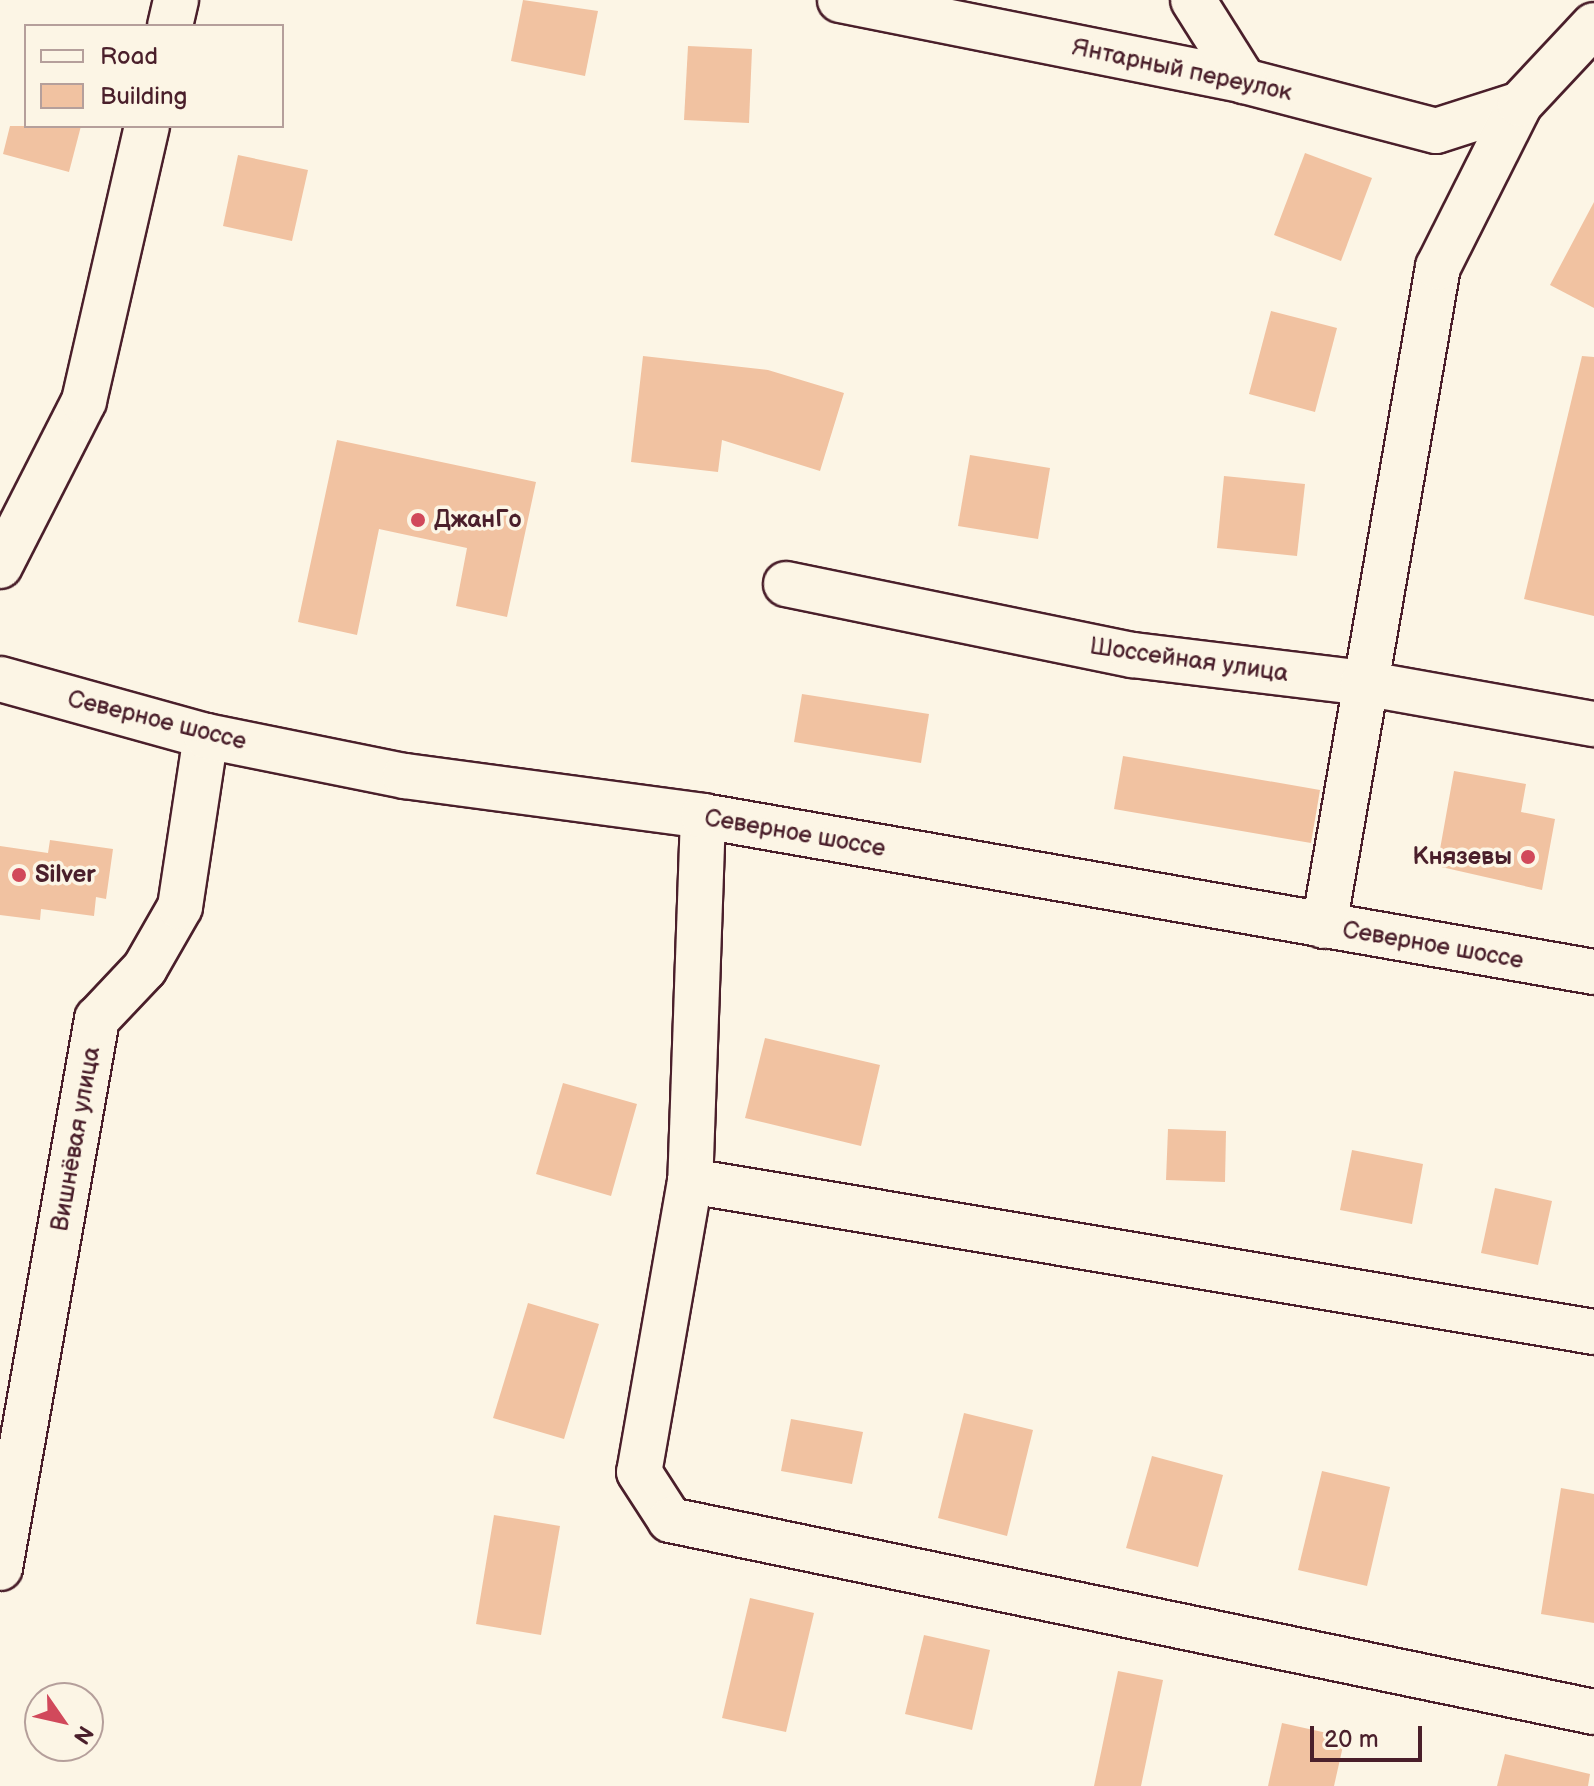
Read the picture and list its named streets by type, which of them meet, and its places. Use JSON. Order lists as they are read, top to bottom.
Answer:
{
  "streets": {
    "street": [
      "Янтарный переулок",
      "Шоссейная улица",
      "Северное шоссе",
      "Вишнёвая улица"
    ]
  },
  "crossings": [
    ["Северное шоссе", "Вишнёвая улица"]
  ],
  "places": ["ДжанГо", "Князевы", "Silver"],
  "legend": ["Road", "Building"],
  "scale_bar": "20 m",
  "north": "bottom right"
}
